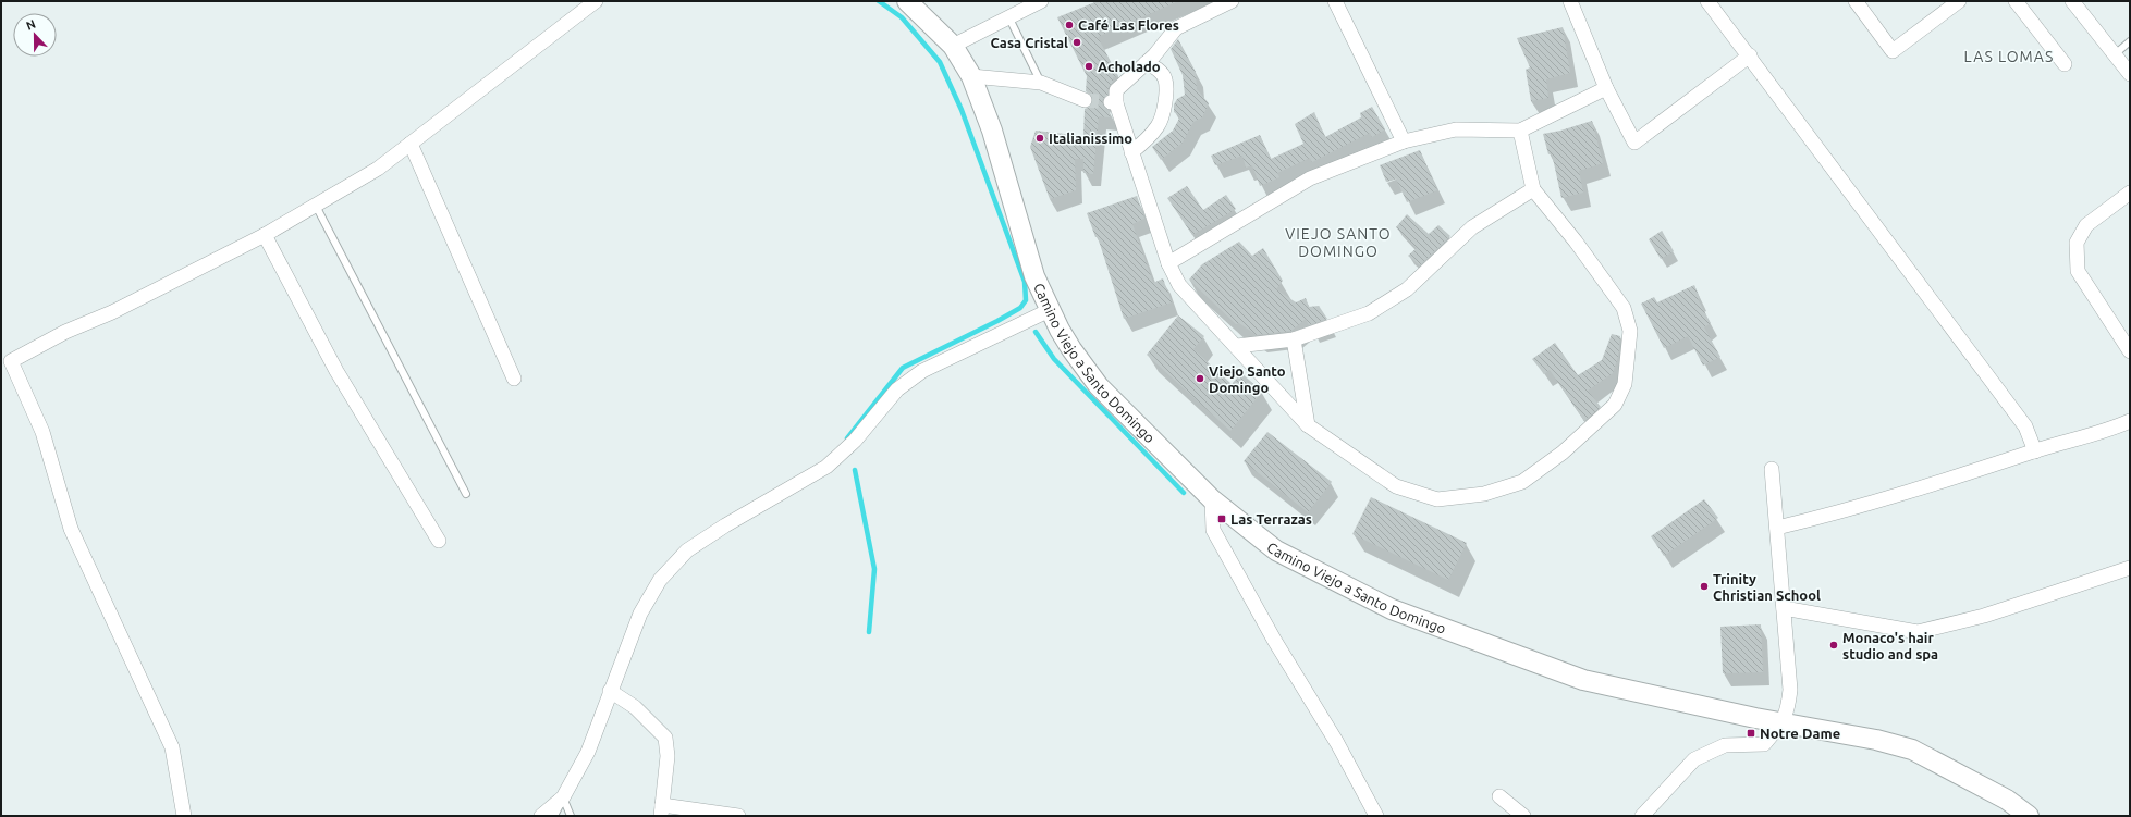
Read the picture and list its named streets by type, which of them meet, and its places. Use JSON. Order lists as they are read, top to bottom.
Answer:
{
  "streets": {
    "street": ["Camino Viejo a Santo Domingo"]
  },
  "districts": ["LAS LOMAS", "VIEJO SANTO DOMINGO"],
  "places": {
    "other": [
      "Café Las Flores",
      "Casa Cristal",
      "Acholado",
      "Italianissimo",
      "Viejo Santo Domingo",
      "Trinity Christian School",
      "Monaco's hair studio and spa"
    ],
    "transit": ["Las Terrazas", "Notre Dame"]
  },
  "north": "top"
}
